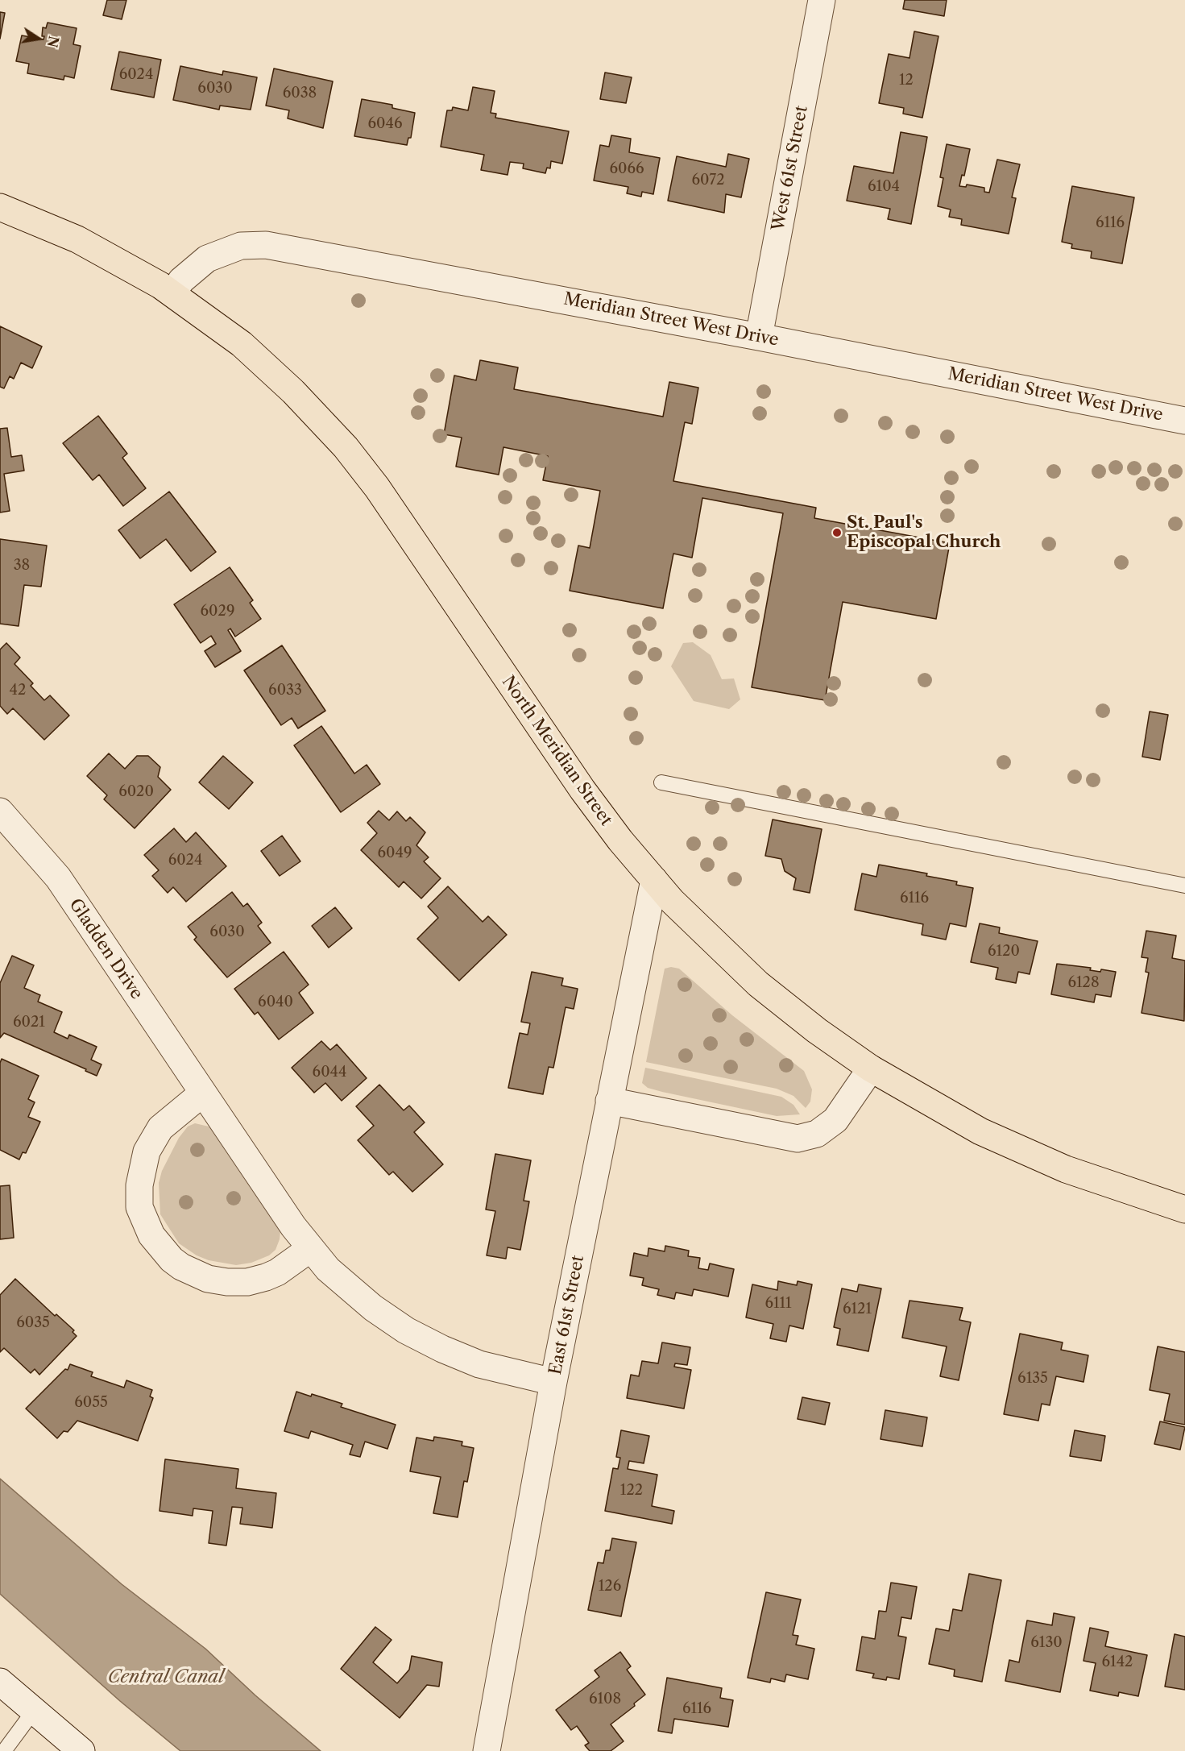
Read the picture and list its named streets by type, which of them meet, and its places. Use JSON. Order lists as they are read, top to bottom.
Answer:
{
  "streets": {
    "main road": ["North Meridian Street"],
    "street": [
      "West 61st Street",
      "Meridian Street West Drive",
      "Gladden Drive",
      "East 61st Street"
    ]
  },
  "crossings": [
    ["West 61st Street", "Meridian Street West Drive"],
    ["Meridian Street West Drive", "North Meridian Street"],
    ["North Meridian Street", "East 61st Street"],
    ["Gladden Drive", "East 61st Street"]
  ],
  "water": ["Central Canal"],
  "places": ["St. Paul's Episcopal Church"],
  "house_numbers": [
    "6024",
    "12",
    "6030",
    "6038",
    "6046",
    "6066",
    "6072",
    "6104",
    "6116",
    "38",
    "6029",
    "42",
    "6033",
    "6020",
    "6049",
    "6024",
    "6116",
    "6030",
    "6120",
    "6128",
    "6040",
    "6021",
    "6044",
    "6111",
    "6121",
    "6035",
    "6135",
    "6055",
    "122",
    "126",
    "6130",
    "6142",
    "6108",
    "6116"
  ],
  "north": "right"
}
